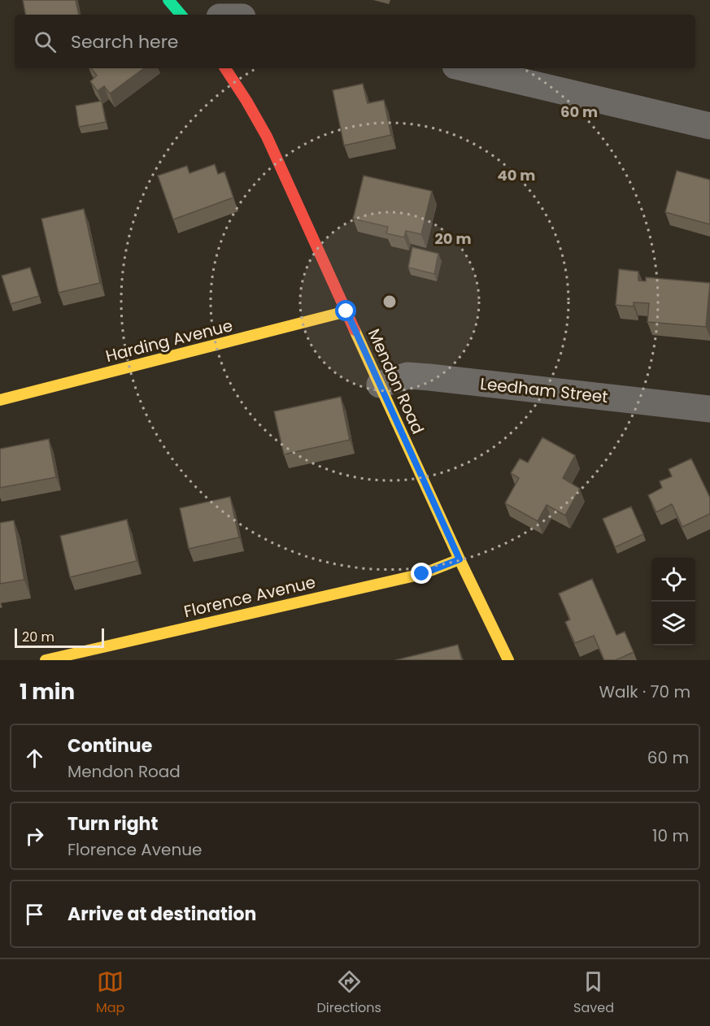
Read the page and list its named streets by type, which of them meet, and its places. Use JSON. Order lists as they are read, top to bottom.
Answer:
{
  "streets": {
    "street": [
      "Harding Avenue",
      "Mendon Road",
      "Leedham Street",
      "Florence Avenue"
    ]
  },
  "crossings": [
    ["Harding Avenue", "Mendon Road"],
    ["Mendon Road", "Leedham Street"],
    ["Mendon Road", "Florence Avenue"]
  ],
  "scale_bar": "20 m",
  "page": {
    "search": "Search here",
    "scale": "20 m",
    "heading": ["1 min", "Walk · 70 m"],
    "list": [
      ["Continue", "Mendon Road", "60 m"],
      ["Turn right", "Florence Avenue", "10 m"],
      "Arrive at destination"
    ],
    "nav": ["Map", "Directions", "Saved"]
  },
  "rings": ["60 m", "40 m", "20 m"]
}
